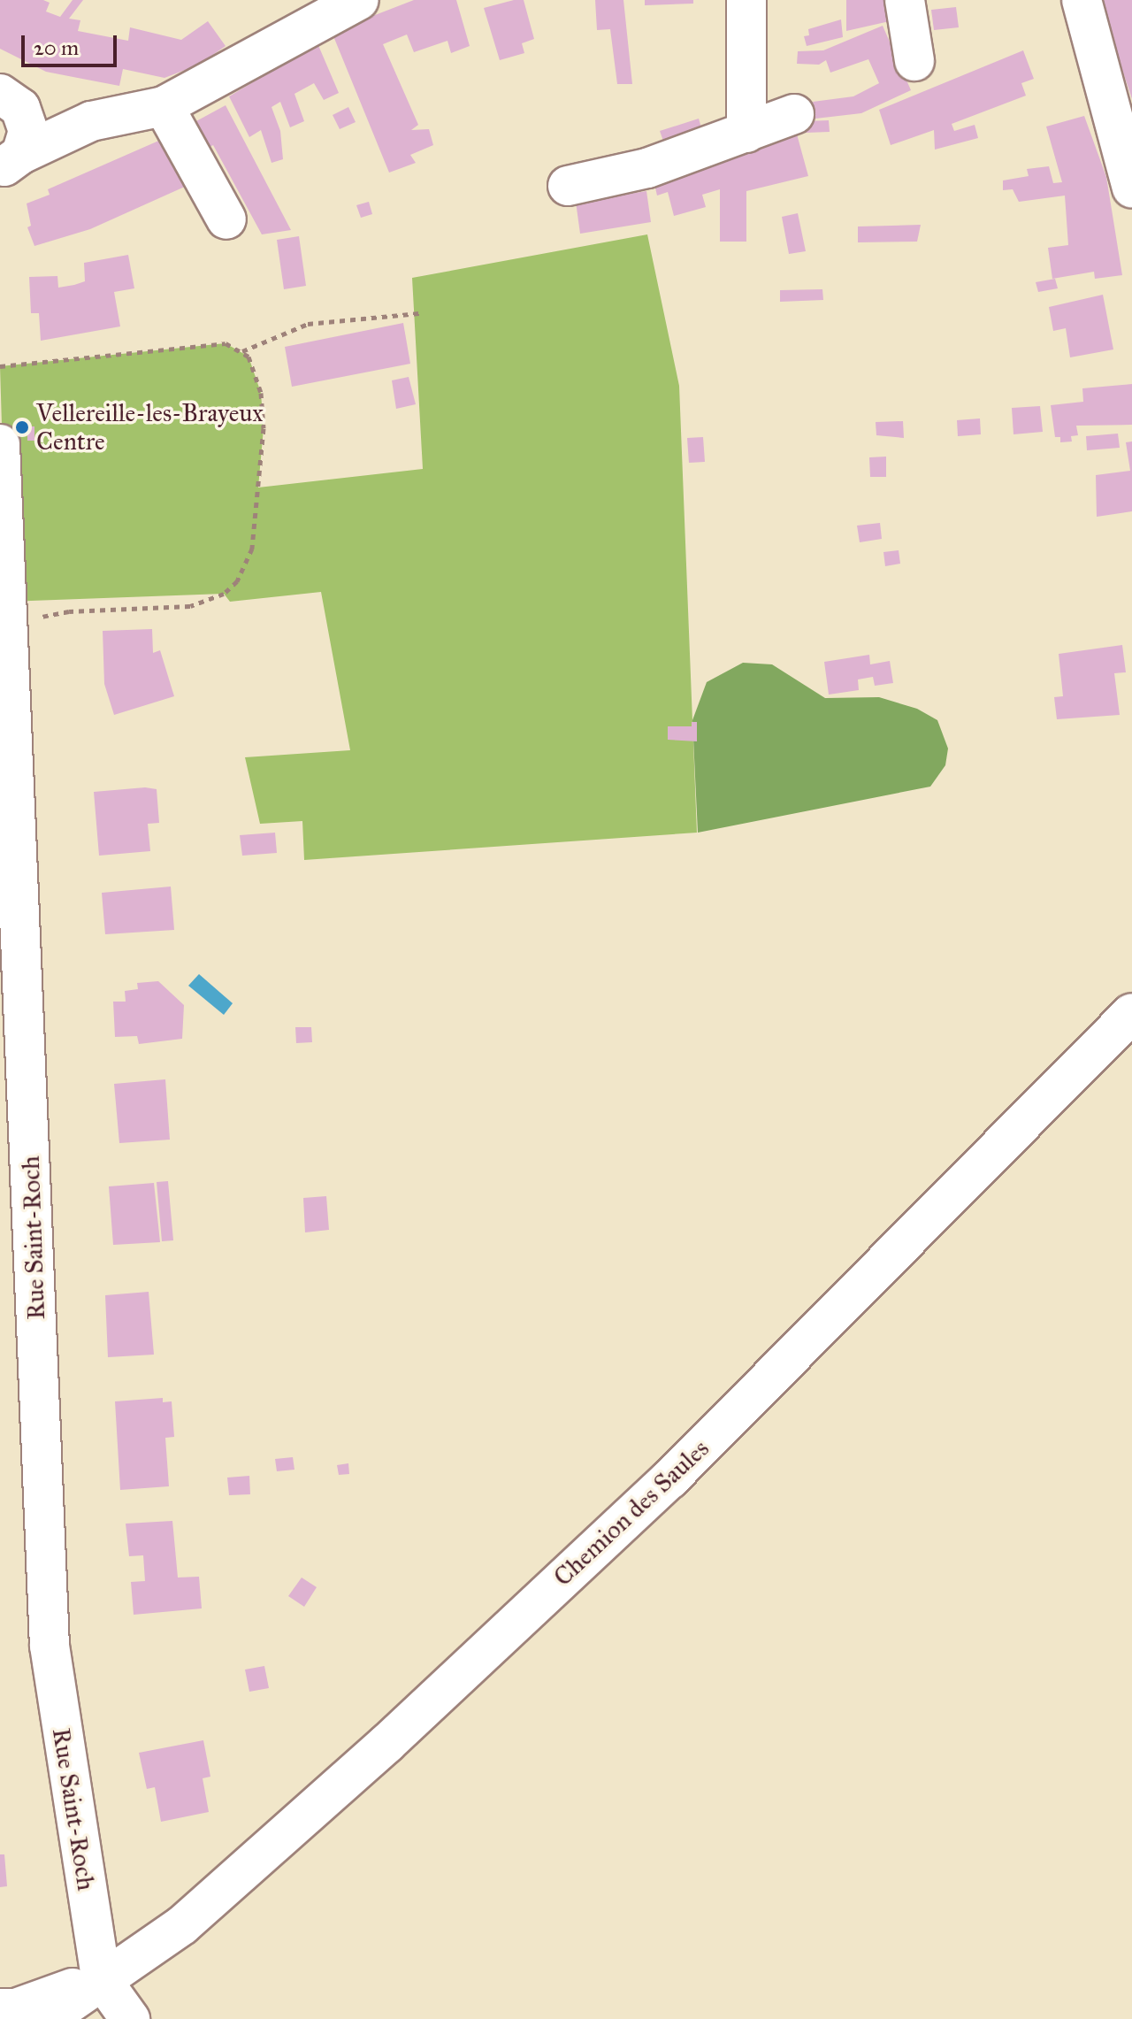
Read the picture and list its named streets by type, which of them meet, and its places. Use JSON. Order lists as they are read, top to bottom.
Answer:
{
  "streets": {
    "street": ["Rue Saint-Roch", "Chemion des Saules"]
  },
  "crossings": [
    ["Rue Saint-Roch", "Chemion des Saules"]
  ],
  "places": ["Vellereille-les-Brayeux Centre"],
  "scale_bar": "20 m"
}
